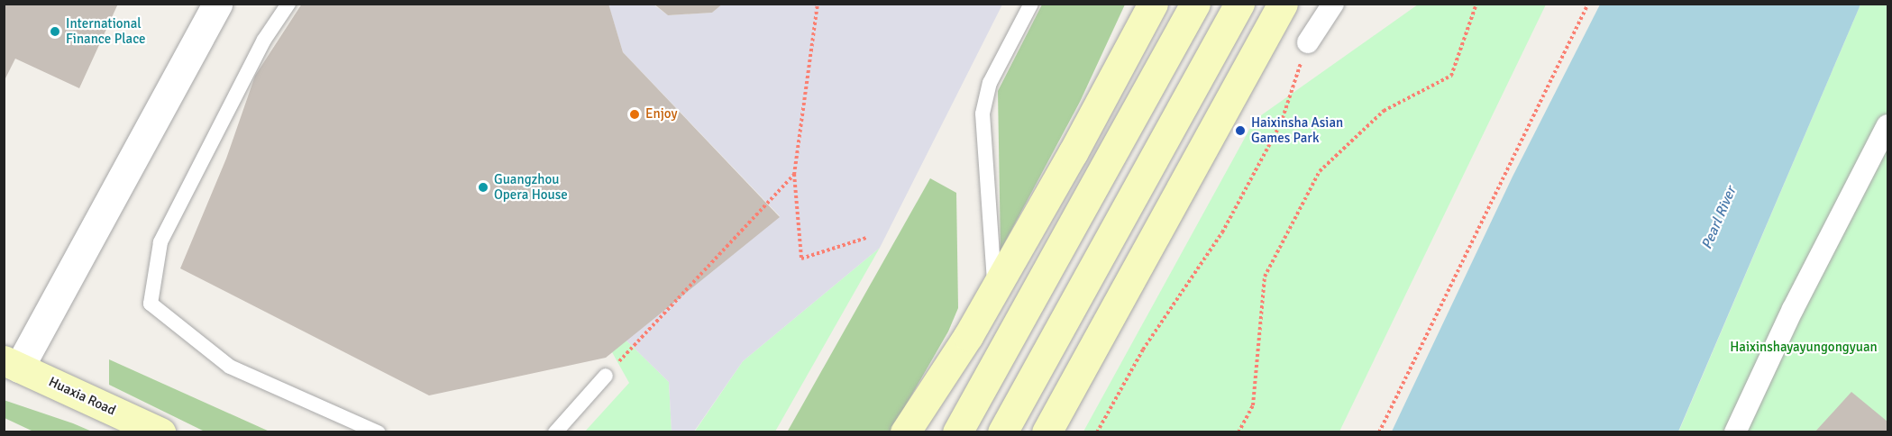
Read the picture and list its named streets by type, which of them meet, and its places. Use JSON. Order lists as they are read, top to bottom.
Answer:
{
  "streets": {
    "main road": ["Huaxia Road"]
  },
  "water": ["Pearl River"],
  "parks": ["Haixinshayayungongyuan"],
  "places": [
    "International Finance Place",
    "Enjoy",
    "Haixinsha Asian Games Park",
    "Guangzhou Opera House"
  ]
}
